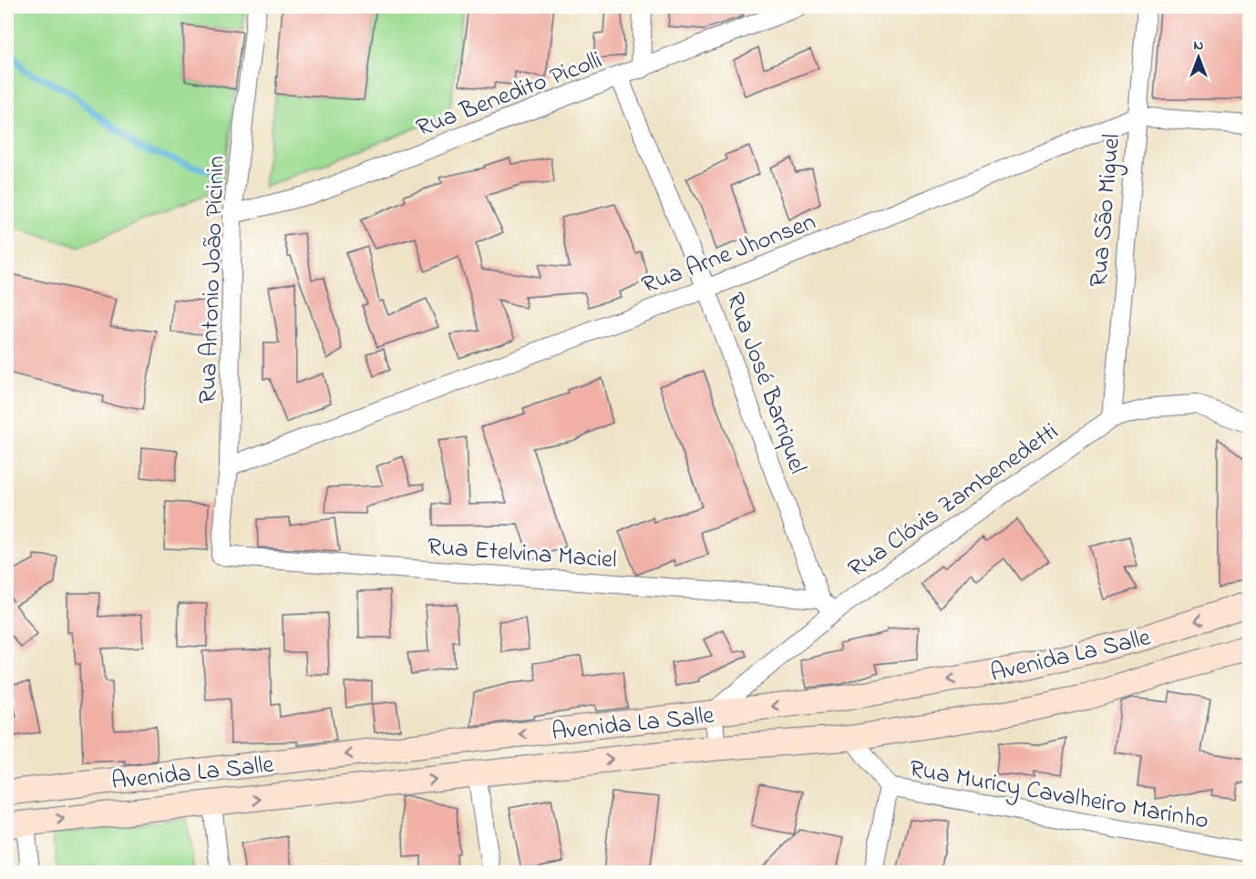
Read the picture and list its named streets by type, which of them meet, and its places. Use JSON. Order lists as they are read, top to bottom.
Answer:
{
  "streets": {
    "main road": ["Avenida La Salle"],
    "street": [
      "Rua Benedito Picolli",
      "Rua São Miguel",
      "Rua Arne Jhonsen",
      "Rua Antonio João Picinin",
      "Rua José Barriquel",
      "Rua Clóvis Zambenedetti",
      "Rua Etelvina Maciel",
      "Rua Muricy Cavalheiro Marinho"
    ]
  },
  "crossings": [
    ["Rua Benedito Picolli", "Rua Antonio João Picinin"],
    ["Rua Benedito Picolli", "Rua José Barriquel"],
    ["Rua São Miguel", "Rua Arne Jhonsen"],
    ["Rua São Miguel", "Rua Clóvis Zambenedetti"],
    ["Rua Arne Jhonsen", "Rua Antonio João Picinin"],
    ["Rua Arne Jhonsen", "Rua José Barriquel"],
    ["Rua Antonio João Picinin", "Rua Etelvina Maciel"],
    ["Rua José Barriquel", "Rua Clóvis Zambenedetti"],
    ["Rua José Barriquel", "Rua Etelvina Maciel"],
    ["Rua Clóvis Zambenedetti", "Avenida La Salle"],
    ["Avenida La Salle", "Rua Muricy Cavalheiro Marinho"]
  ],
  "north": "top"
}
